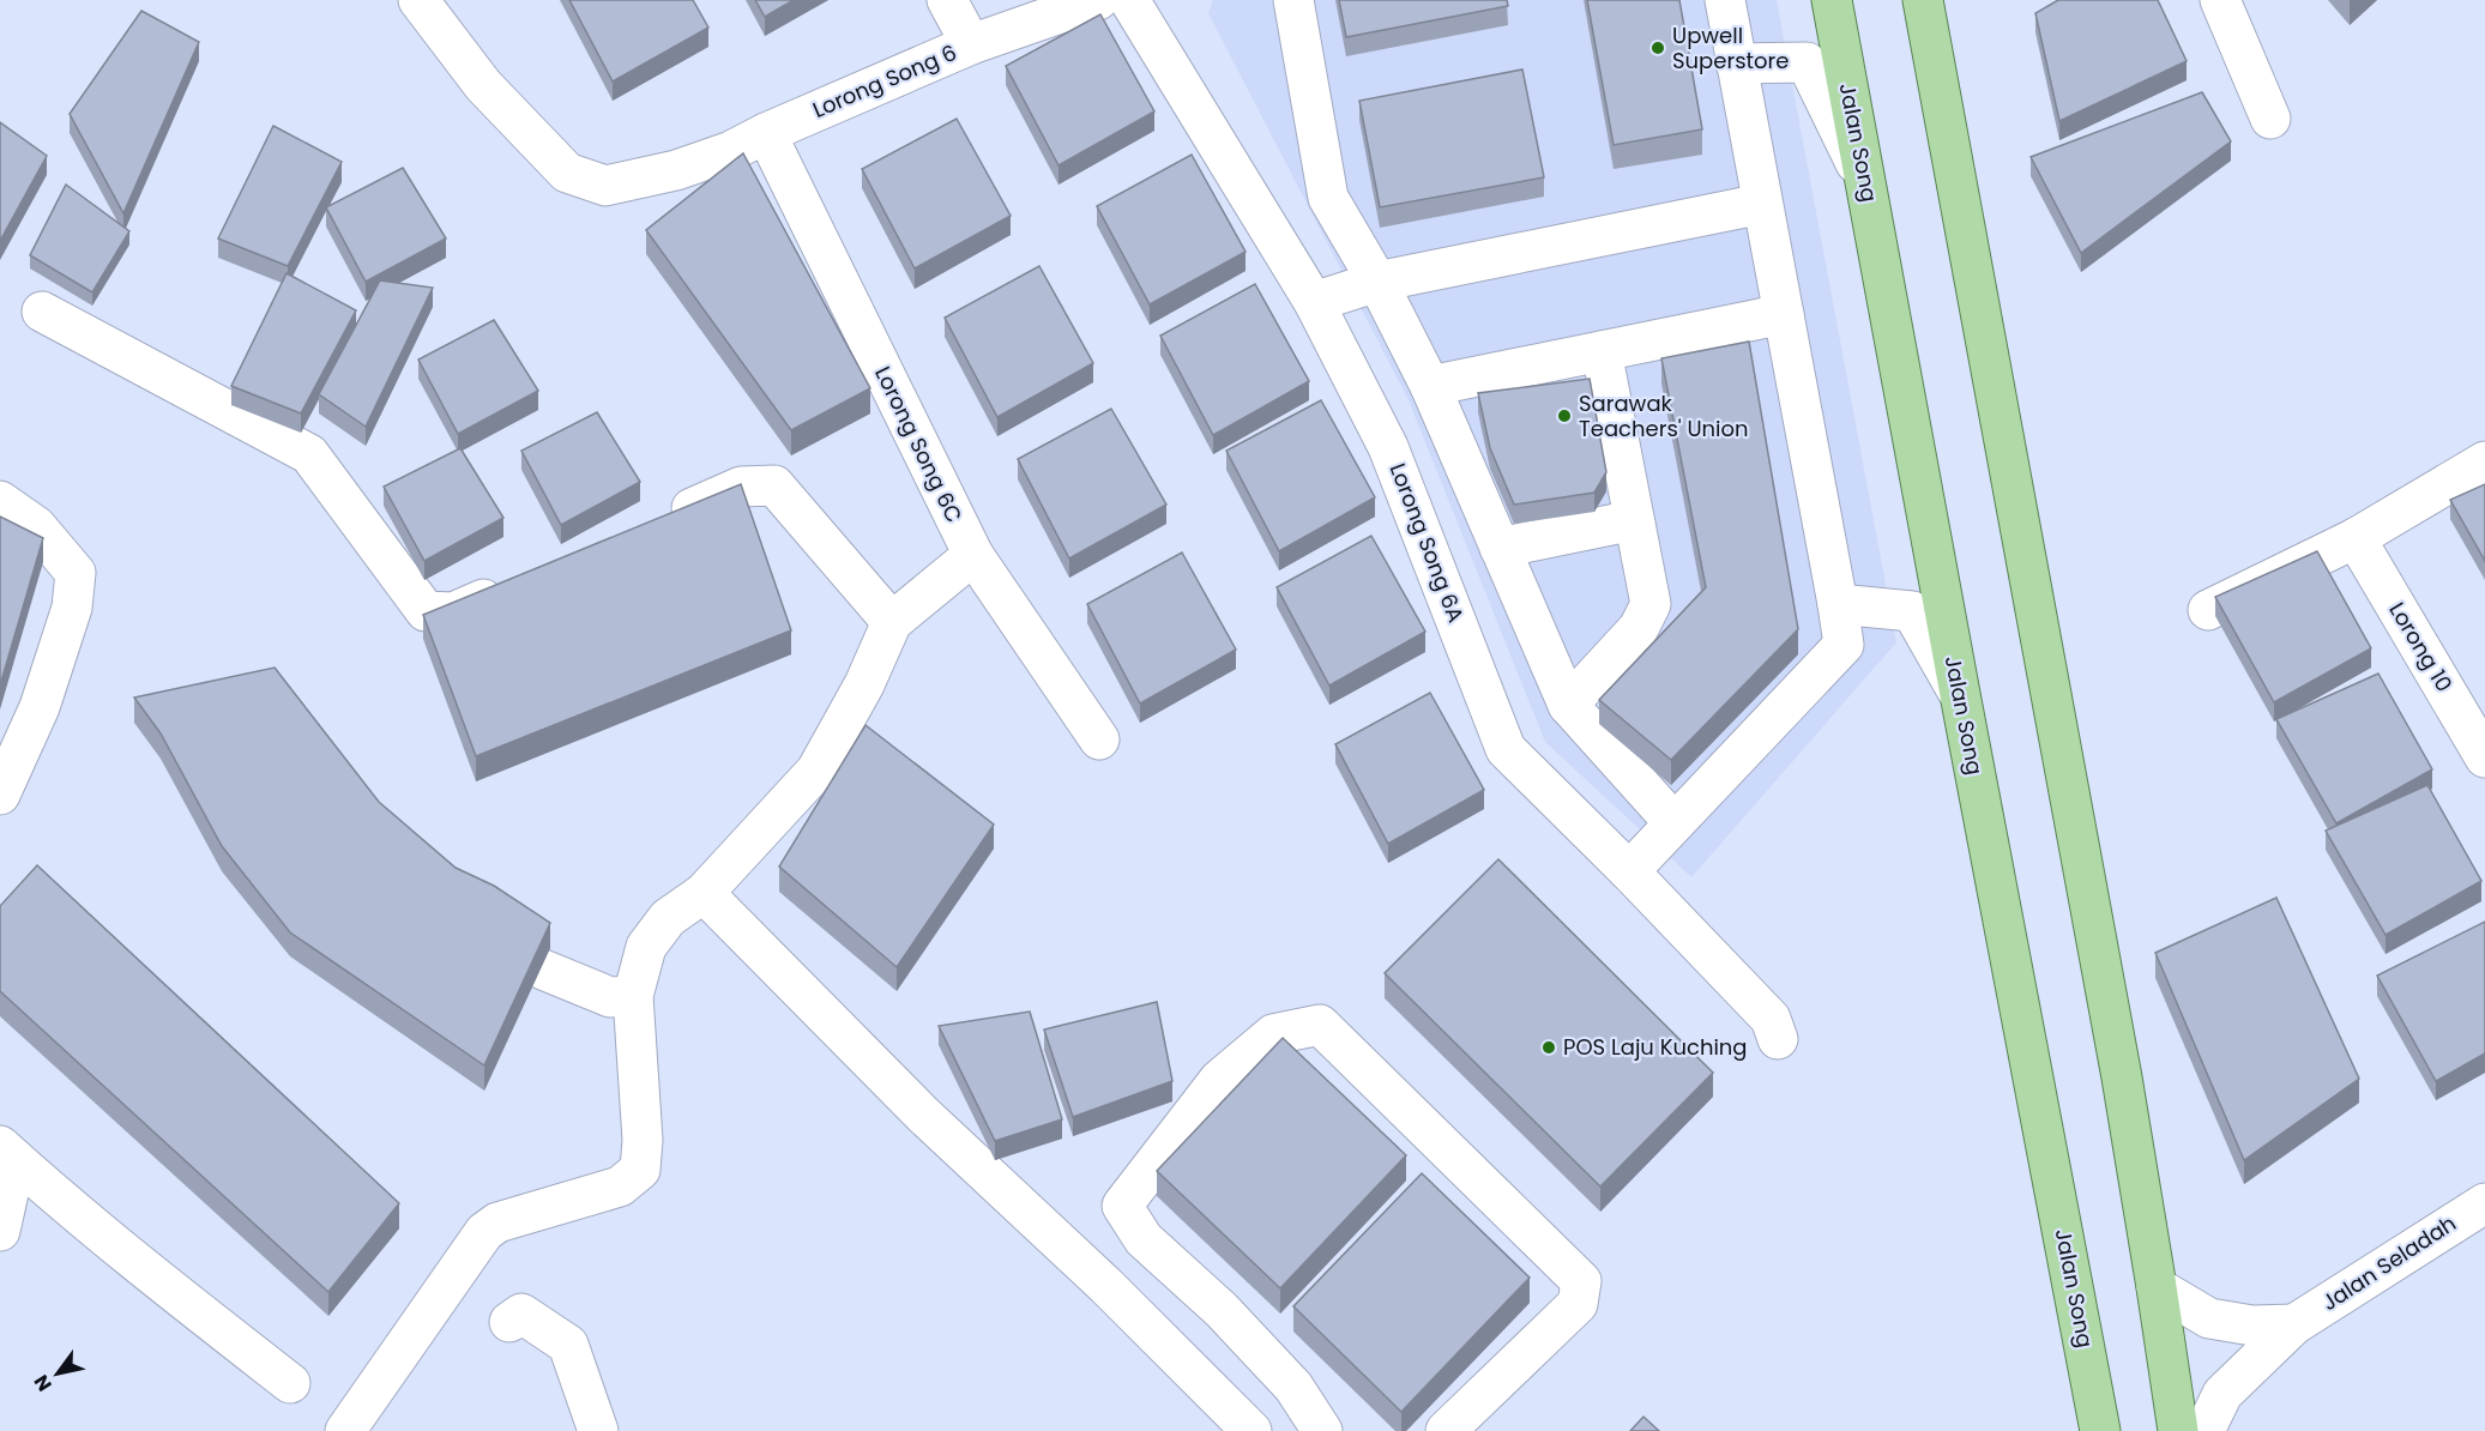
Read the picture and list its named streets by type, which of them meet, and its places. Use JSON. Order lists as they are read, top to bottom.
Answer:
{
  "streets": {
    "main road": ["Jalan Song"],
    "street": [
      "Lorong Song 6",
      "Lorong Song 6C",
      "Lorong Song 6A",
      "Lorong 10",
      "Jalan Seladah"
    ]
  },
  "crossings": [
    ["Lorong Song 6", "Lorong Song 6C"]
  ],
  "places": ["Upwell Superstore", "Sarawak Teachers' Union", "POS Laju Kuching"],
  "north": "bottom left"
}
